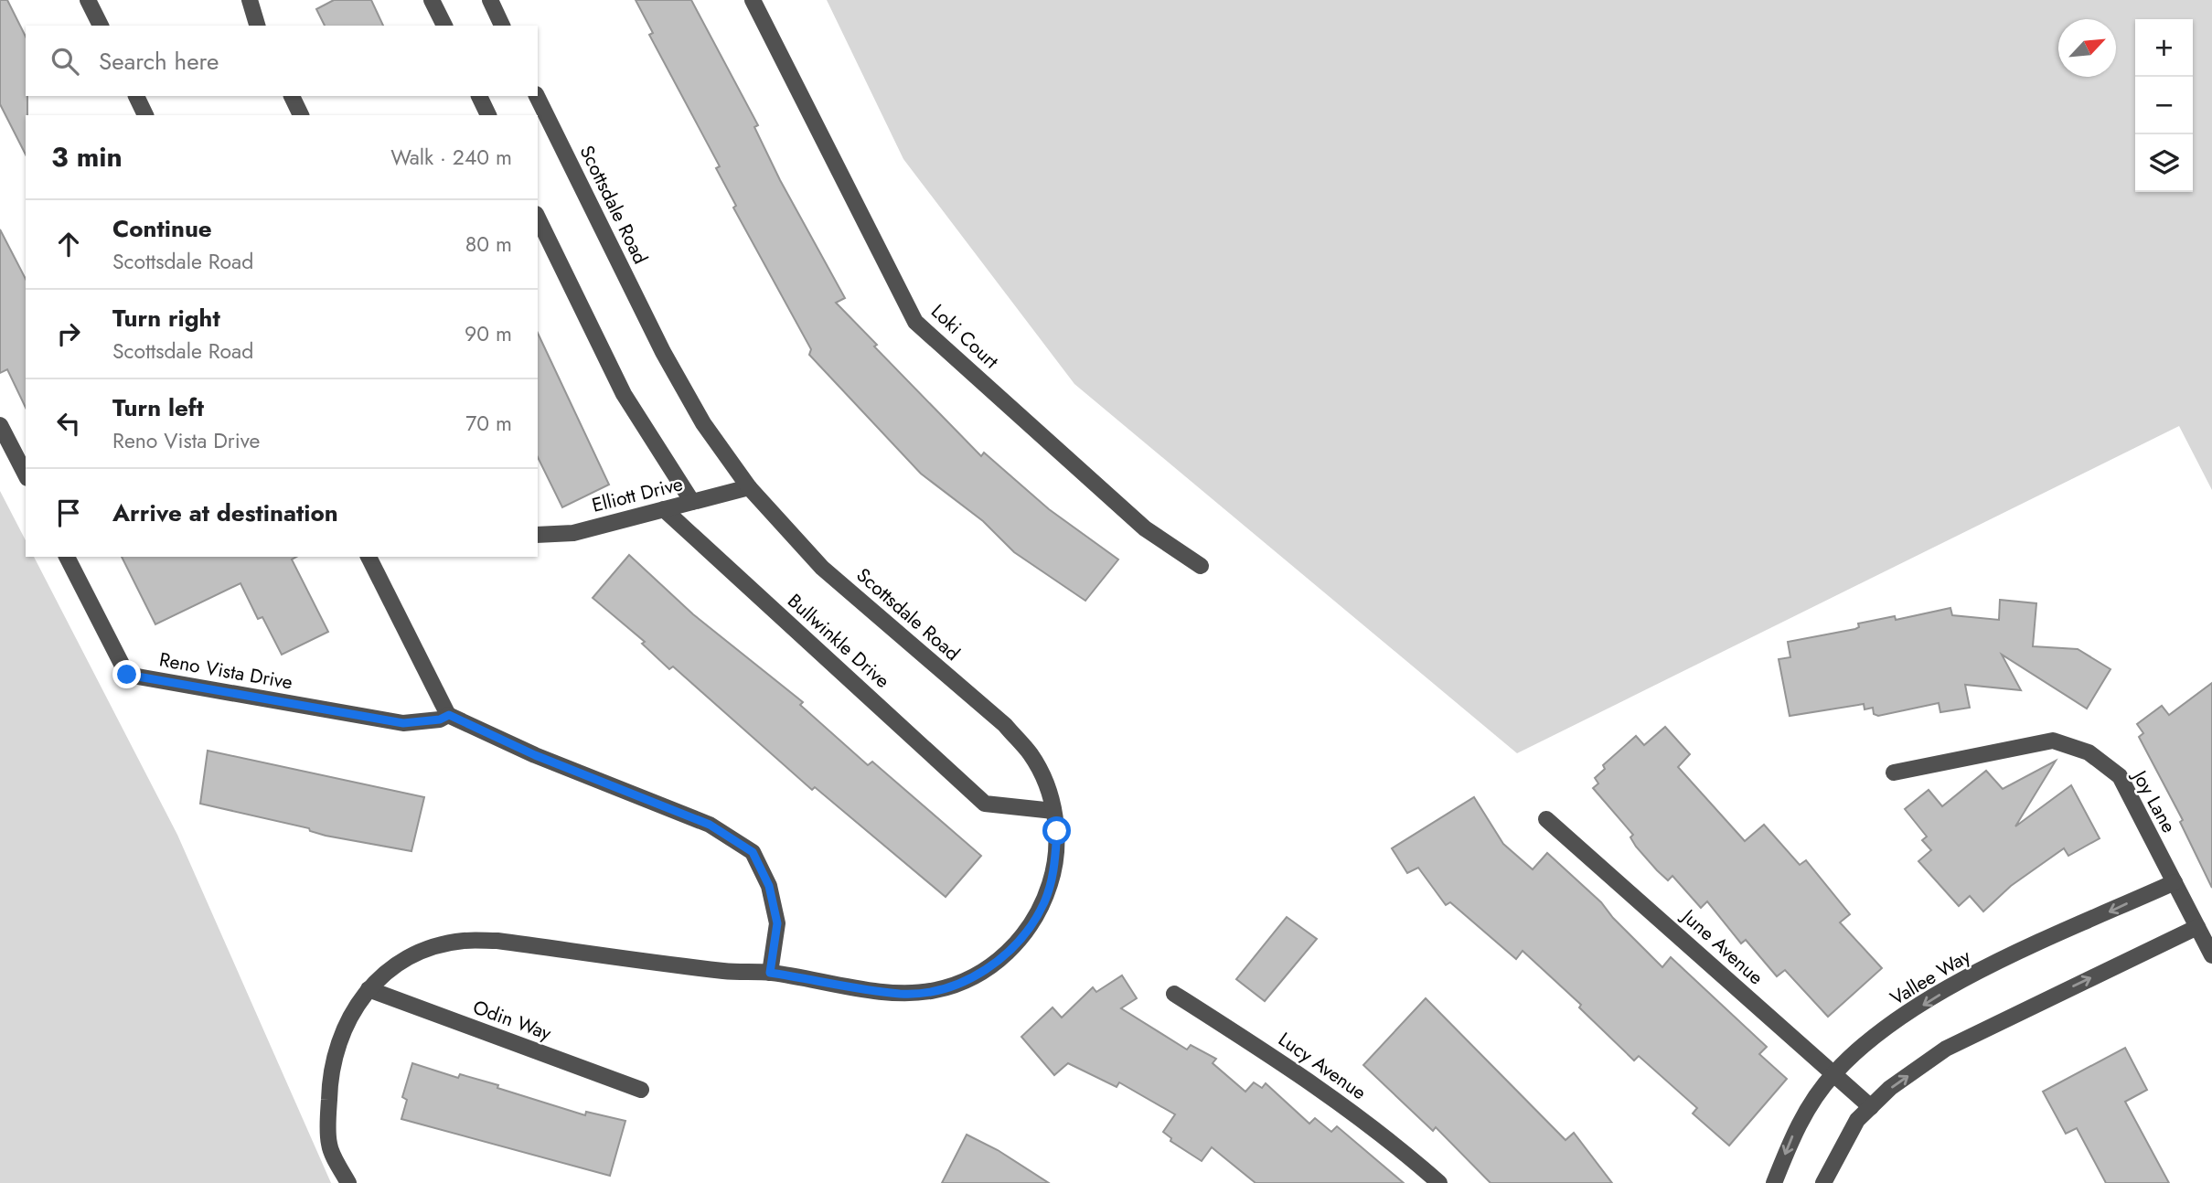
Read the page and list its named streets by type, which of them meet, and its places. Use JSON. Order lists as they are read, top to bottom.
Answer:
{
  "streets": {
    "street": [
      "Scottsdale Road",
      "Loki Court",
      "Elliott Drive",
      "Bullwinkle Drive",
      "Reno Vista Drive",
      "Joy Lane",
      "June Avenue",
      "Vallee Way",
      "Odin Way",
      "Lucy Avenue"
    ]
  },
  "crossings": [
    ["Scottsdale Road", "Elliott Drive"],
    ["Scottsdale Road", "Bullwinkle Drive"],
    ["Scottsdale Road", "Odin Way"],
    ["Elliott Drive", "Bullwinkle Drive"],
    ["Joy Lane", "Vallee Way"],
    ["June Avenue", "Vallee Way"]
  ],
  "north": "top right",
  "page": {
    "map_buttons": ["+", "−"],
    "search": "Search here",
    "heading": ["3 min", "Walk · 240 m"],
    "list": [
      ["Continue", "Scottsdale Road", "80 m"],
      ["Turn right", "Scottsdale Road", "90 m"],
      ["Turn left", "Reno Vista Drive", "70 m"],
      "Arrive at destination"
    ]
  }
}
